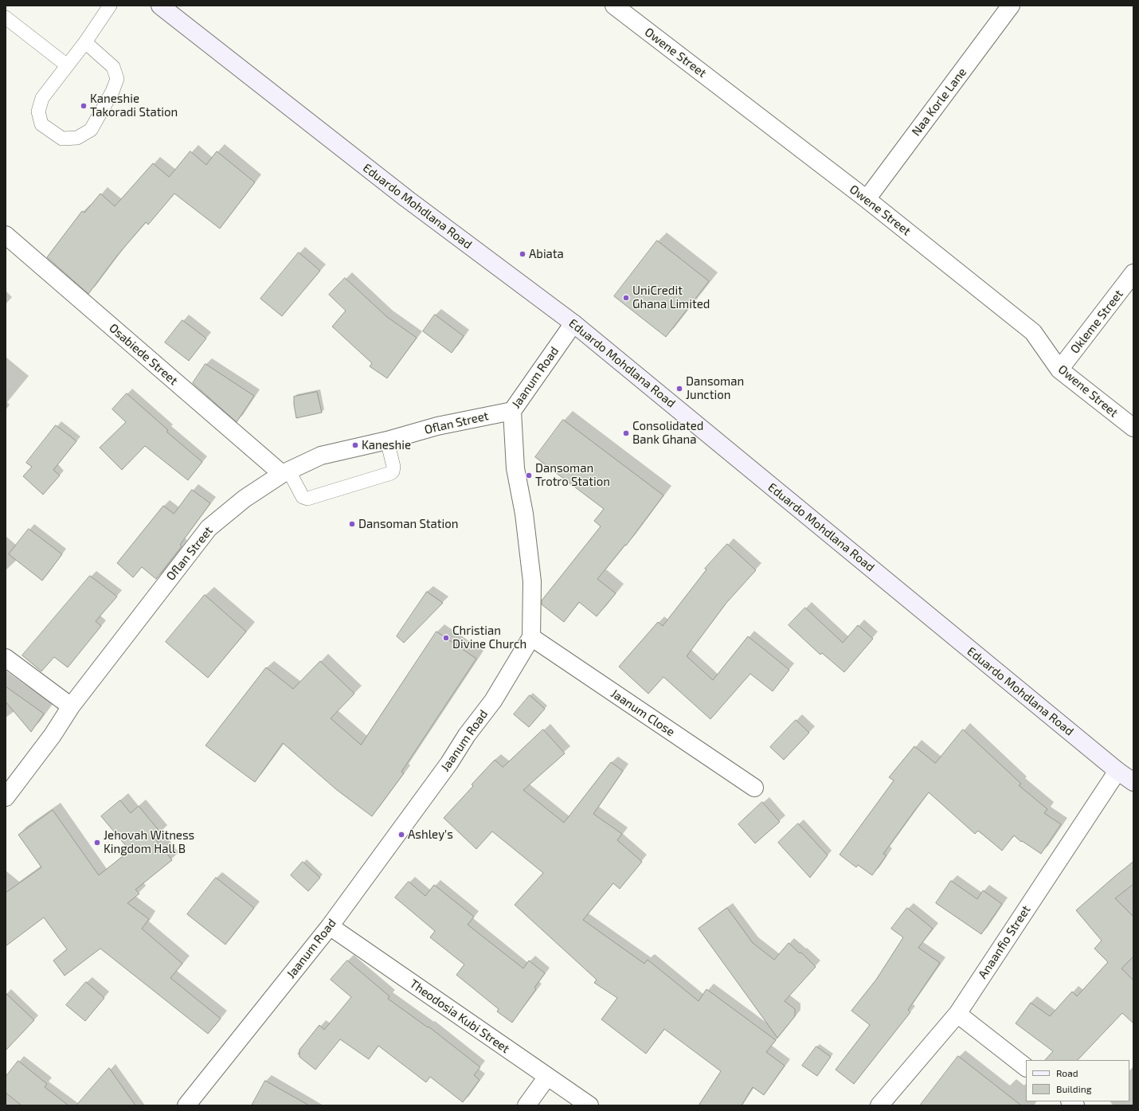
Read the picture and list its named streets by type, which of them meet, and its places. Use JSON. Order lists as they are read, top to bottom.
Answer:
{
  "streets": {
    "main road": ["Eduardo Mohdlana Road"],
    "street": [
      "Owene Street",
      "Naa Korle Lane",
      "Okleme Street",
      "Osabiede Street",
      "Jaanum Road",
      "Oflan Street",
      "Jaanum Close",
      "Anaanfio Street",
      "Theodosia Kubi Street"
    ]
  },
  "crossings": [
    ["Owene Street", "Naa Korle Lane"],
    ["Owene Street", "Okleme Street"],
    ["Eduardo Mohdlana Road", "Jaanum Road"],
    ["Eduardo Mohdlana Road", "Anaanfio Street"],
    ["Osabiede Street", "Oflan Street"],
    ["Jaanum Road", "Oflan Street"],
    ["Jaanum Road", "Jaanum Close"],
    ["Jaanum Road", "Theodosia Kubi Street"]
  ],
  "places": [
    "Kaneshie Takoradi Station",
    "Abiata",
    "UniCredit Ghana Limited",
    "Dansoman Junction",
    "Consolidated Bank Ghana",
    "Kaneshie",
    "Dansoman Trotro Station",
    "Dansoman Station",
    "Christian Divine Church",
    "Ashley's",
    "Jehovah Witness Kingdom Hall B"
  ],
  "legend": ["Road", "Building"]
}
